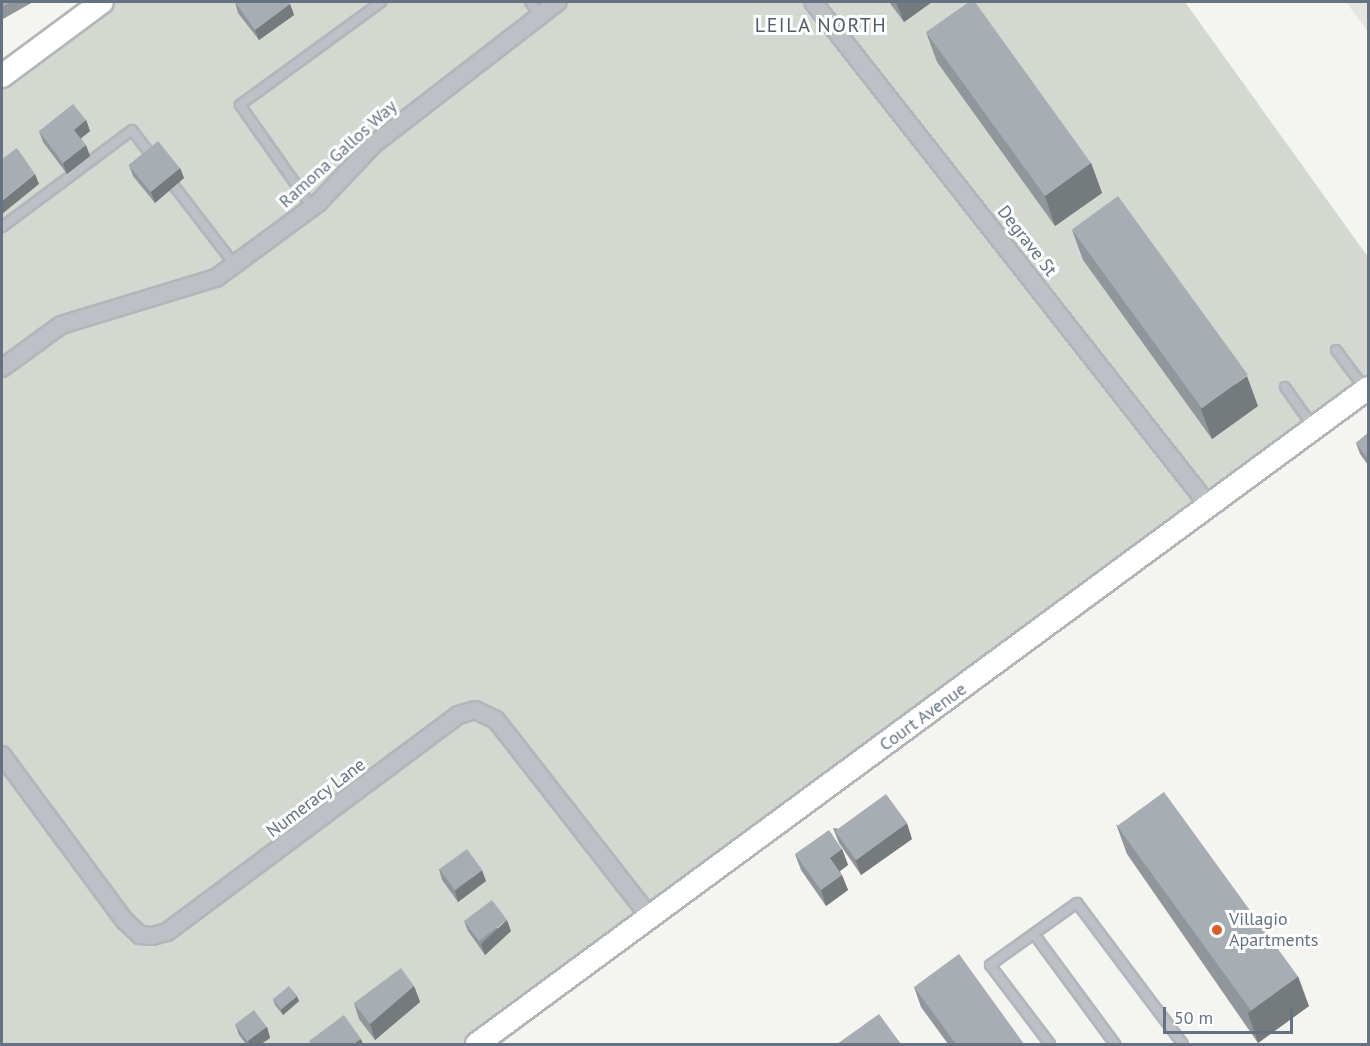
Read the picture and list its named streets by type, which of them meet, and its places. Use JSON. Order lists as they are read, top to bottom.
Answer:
{
  "streets": {
    "street": [
      "Ramona Gallos Way",
      "Degrave St",
      "Court Avenue",
      "Numeracy Lane"
    ]
  },
  "crossings": [
    ["Degrave St", "Court Avenue"],
    ["Court Avenue", "Numeracy Lane"]
  ],
  "districts": ["LEILA NORTH"],
  "places": ["Villagio Apartments"],
  "scale_bar": "50 m"
}
